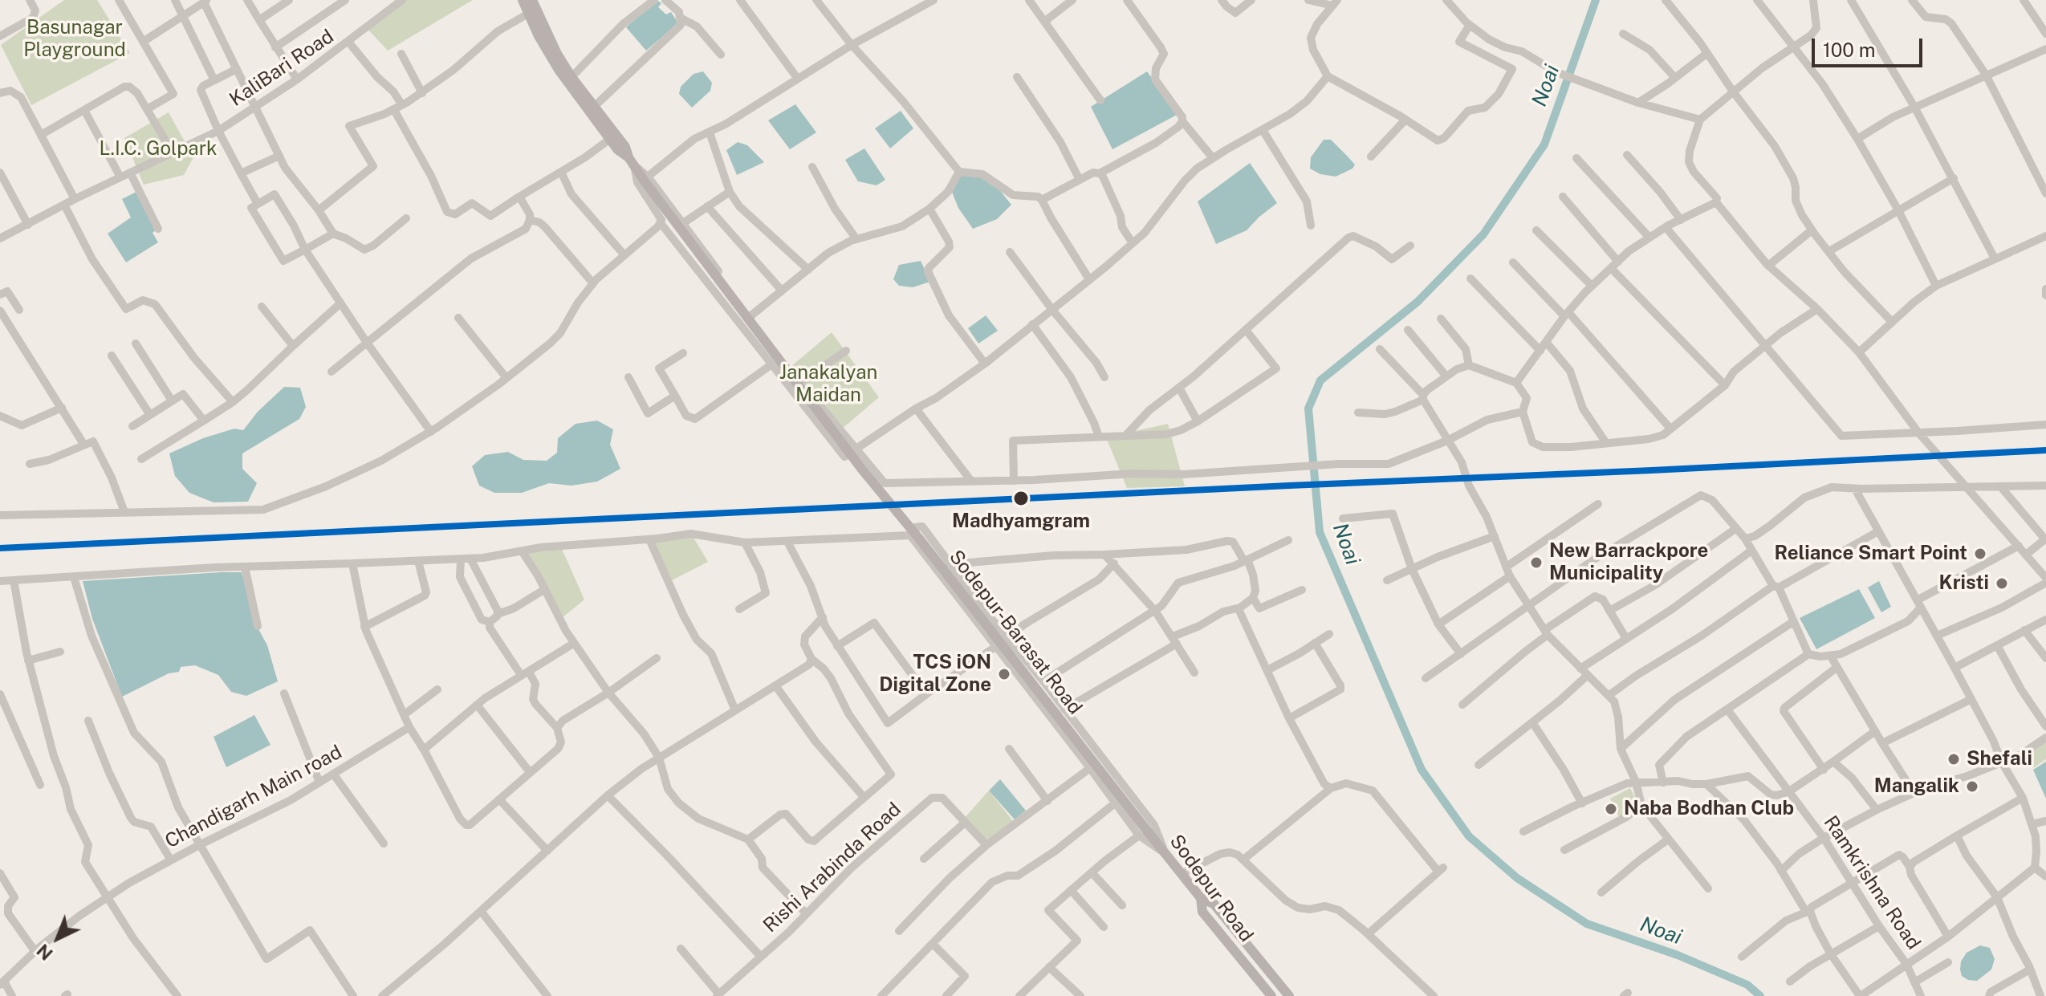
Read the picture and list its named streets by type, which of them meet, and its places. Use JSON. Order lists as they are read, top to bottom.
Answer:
{
  "streets": {
    "main road": ["Sodepur-Barasat Road", "Sodepur Road"],
    "street": [
      "KaliBari Road",
      "Chandigarh Main road",
      "Rishi Arabinda Road",
      "Ramkrishna Road"
    ]
  },
  "crossings": [
    ["Sodepur-Barasat Road", "Sodepur Road"]
  ],
  "water": ["Noai"],
  "parks": ["Basunagar Playground", "L.I.C. Golpark", "Janakalyan Maidan"],
  "places": [
    "Madhyamgram",
    "Reliance Smart Point",
    "New Barrackpore Municipality",
    "Kristi",
    "TCS iON Digital Zone",
    "Shefali",
    "Mangalik",
    "Naba Bodhan Club"
  ],
  "scale_bar": "100 m",
  "north": "bottom left"
}
